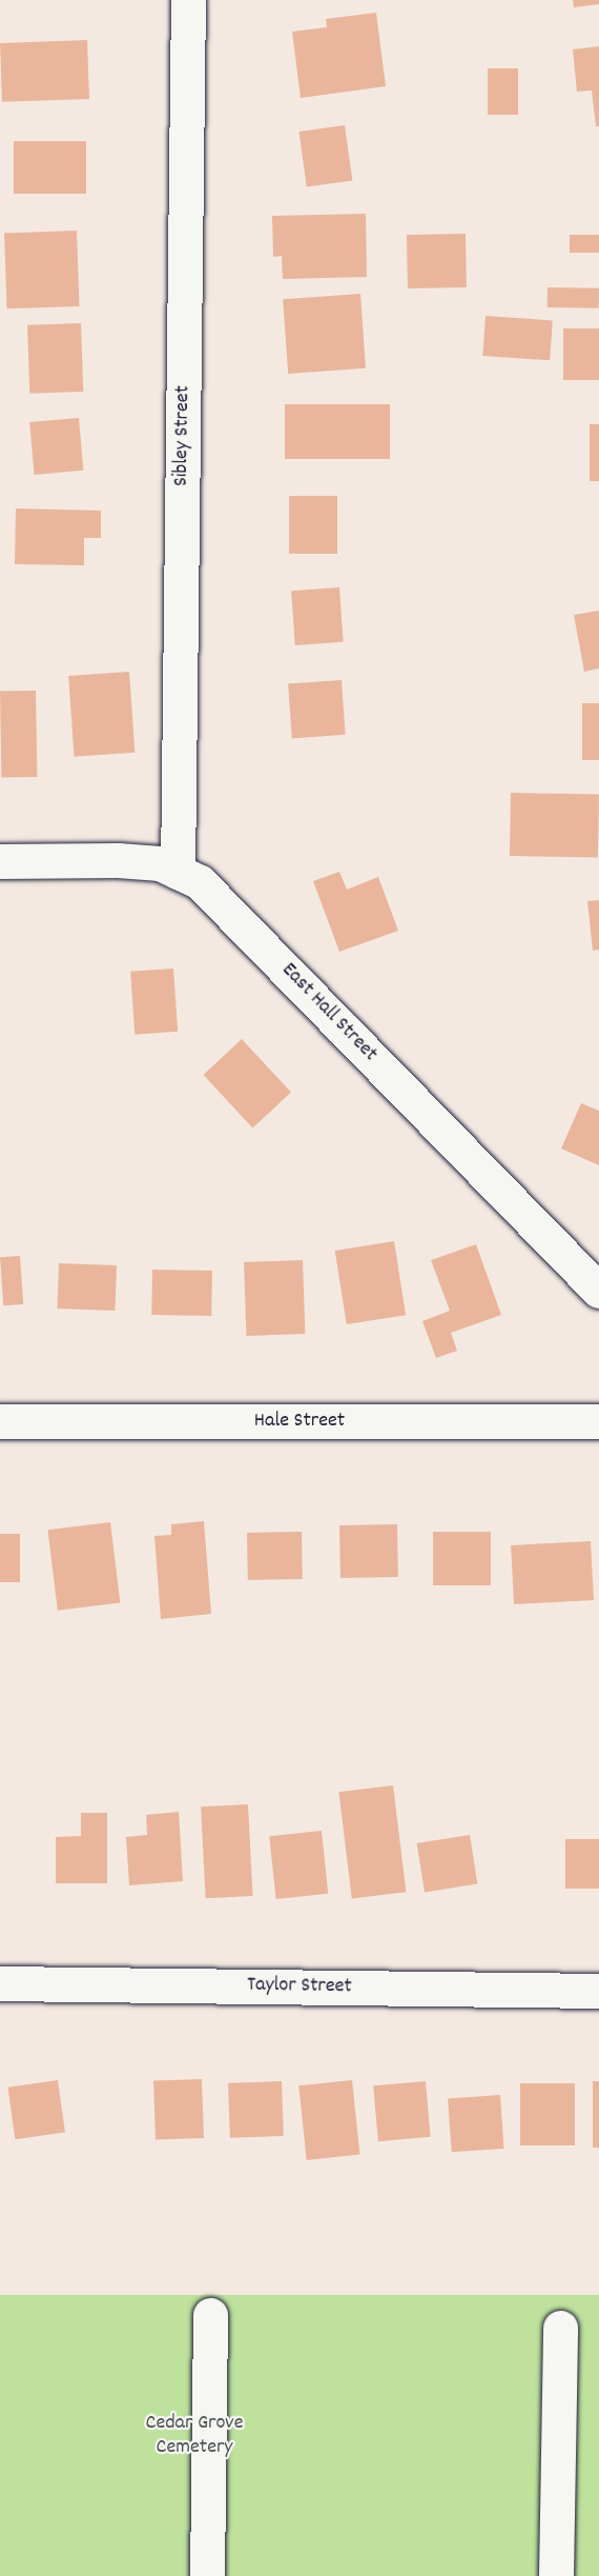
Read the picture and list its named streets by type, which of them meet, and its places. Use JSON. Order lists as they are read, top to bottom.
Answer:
{
  "streets": {
    "street": [
      "Sibley Street",
      "East Hall Street",
      "Hale Street",
      "Taylor Street"
    ]
  },
  "crossings": [
    ["Sibley Street", "East Hall Street"]
  ],
  "parks": ["Cedar Grove Cemetery"]
}
